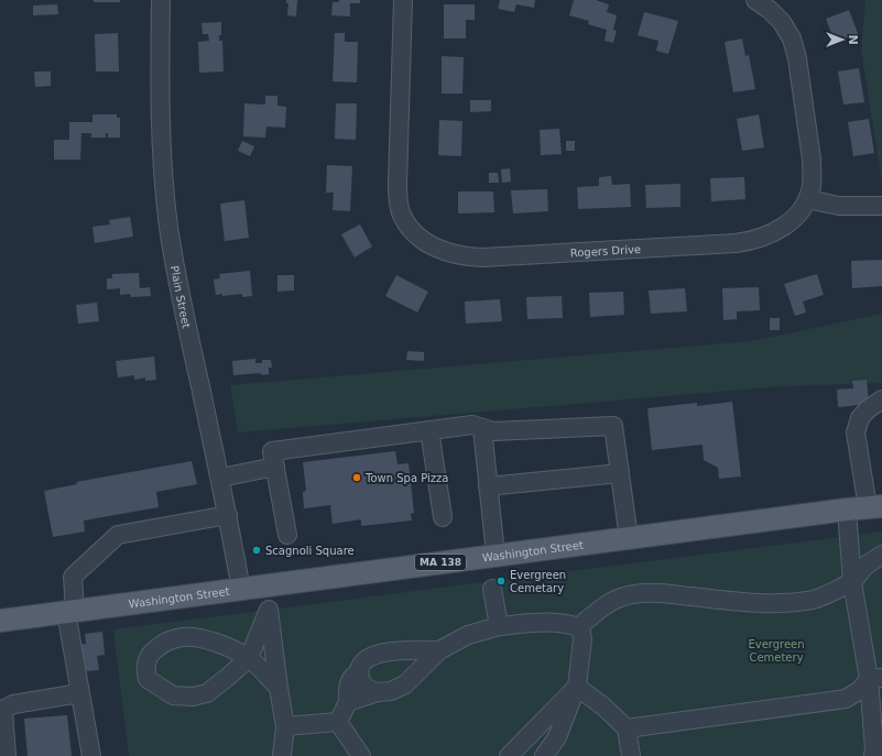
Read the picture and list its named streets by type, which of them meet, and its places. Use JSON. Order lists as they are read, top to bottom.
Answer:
{
  "streets": {
    "main road": ["Washington Street", "MA 138"],
    "street": ["Rogers Drive", "Plain Street"]
  },
  "crossings": [
    ["Plain Street", "Washington Street"]
  ],
  "parks": ["Evergreen Cemetery"],
  "places": ["Town Spa Pizza", "Scagnoli Square", "Evergreen Cemetary"],
  "north": "right"
}
